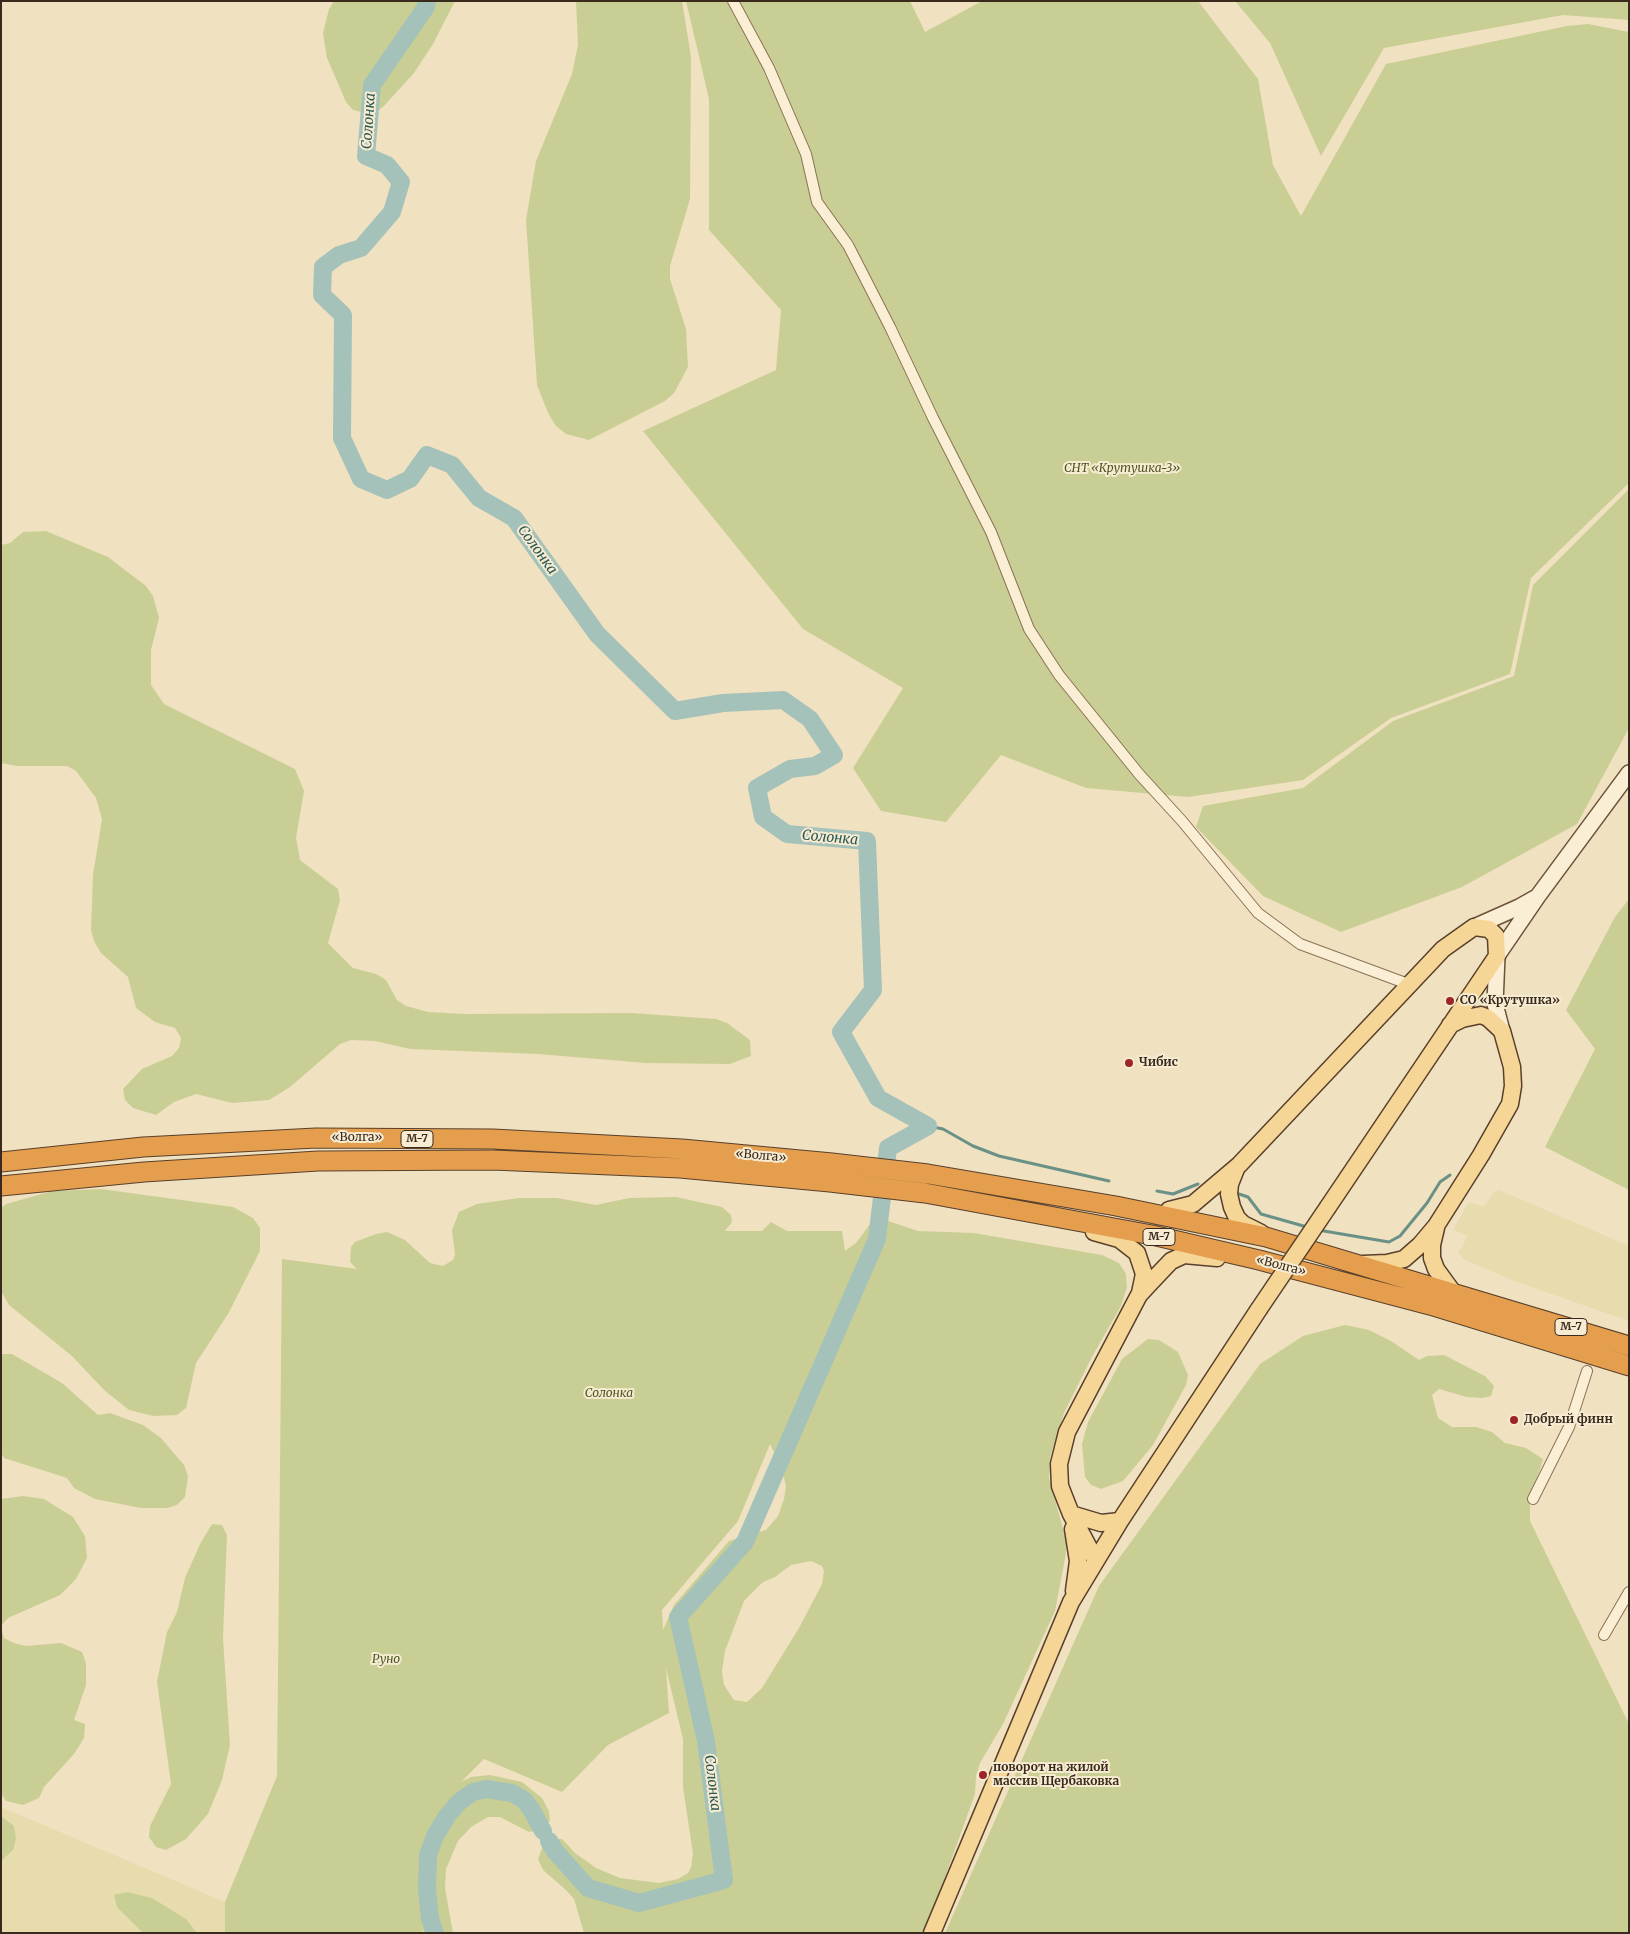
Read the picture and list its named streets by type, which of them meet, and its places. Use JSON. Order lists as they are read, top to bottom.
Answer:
{
  "streets": {
    "highway": ["«Волга»", "М-7"]
  },
  "water": ["Солонка"],
  "parks": ["СНТ «Крутушка-3»", "Солонка", "Руно"],
  "places": [
    "СО «Крутушка»",
    "Чибис",
    "Добрый финн",
    "поворот на жилой массив Щербаковка"
  ]
}
